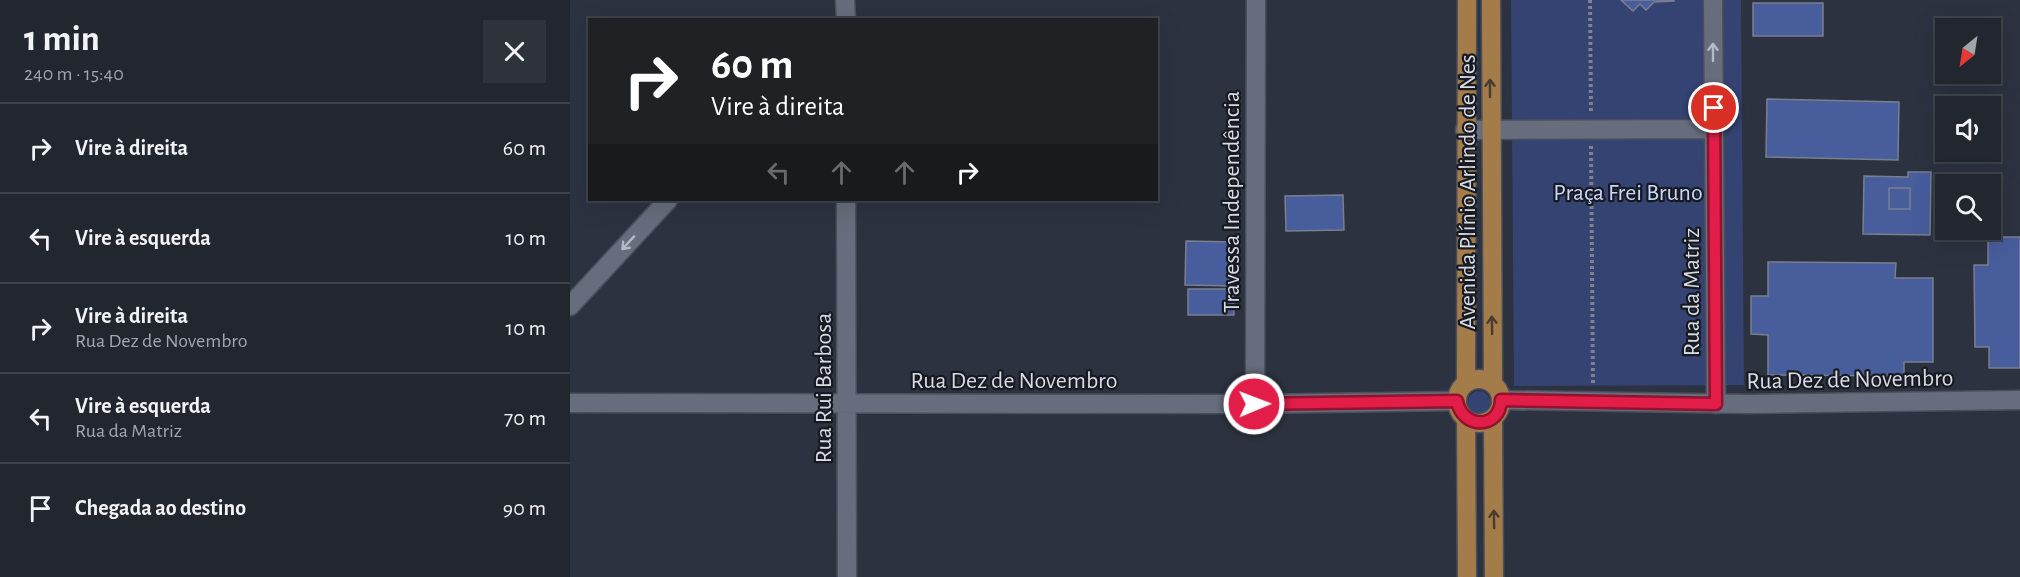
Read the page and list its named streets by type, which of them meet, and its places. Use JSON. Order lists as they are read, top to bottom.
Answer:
{
  "streets": {
    "main road": ["Avenida Plínio Arlindo de Nes"],
    "street": [
      "Travessa Independência",
      "Rua da Matriz",
      "Rua Dez de Novembro",
      "Rua Rui Barbosa"
    ]
  },
  "crossings": [
    ["Avenida Plínio Arlindo de Nes", "Rua Dez de Novembro"],
    ["Travessa Independência", "Rua Dez de Novembro"],
    ["Rua da Matriz", "Rua Dez de Novembro"],
    ["Rua Dez de Novembro", "Rua Rui Barbosa"]
  ],
  "parks": ["Praça Frei Bruno"],
  "north": "bottom left",
  "page": {
    "heading": ["1 min", "240 m · 15:40"],
    "turn": ["60 m", "Vire à direita"],
    "list": [
      {
        "name": "Vire à direita",
        "value": "60 m"
      },
      {
        "name": "Vire à esquerda",
        "value": "10 m"
      },
      {
        "name": "Vire à direita",
        "note": "Rua Dez de Novembro",
        "value": "10 m"
      },
      {
        "name": "Vire à esquerda",
        "note": "Rua da Matriz",
        "value": "70 m"
      },
      {
        "name": "Chegada ao destino",
        "value": "90 m"
      }
    ]
  }
}
